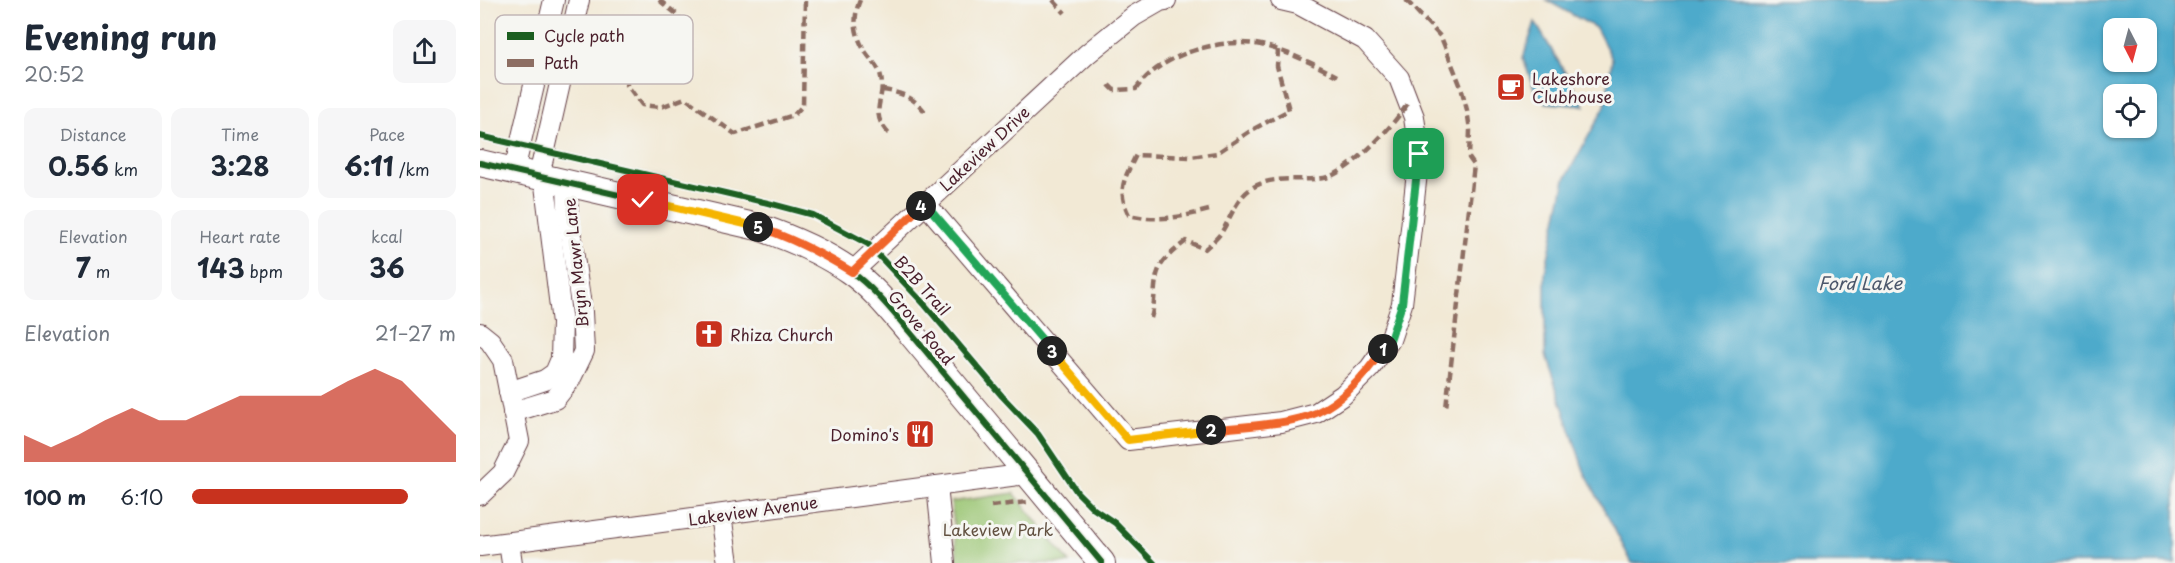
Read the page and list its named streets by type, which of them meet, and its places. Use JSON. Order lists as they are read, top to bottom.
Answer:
{
  "streets": {
    "main road": ["Grove Road"],
    "street": ["Lakeview Drive", "Bryn Mawr Lane", "Lakeview Avenue"],
    "cycle path": ["B2B Trail"]
  },
  "crossings": [
    ["Bryn Mawr Lane", "Grove Road"],
    ["Grove Road", "Lakeview Avenue"]
  ],
  "water": ["Ford Lake"],
  "parks": ["Lakeview Park"],
  "places": {
    "cafe": ["Lakeshore Clubhouse"],
    "church": ["Rhiza Church"],
    "restaurant": ["Domino's"]
  },
  "legend": ["Cycle path", "Path"],
  "north": "bottom",
  "page": {
    "heading": ["Evening run", "20:52"],
    "stats": [
      ["Distance", "0.56 km"],
      ["Time", "3:28"],
      ["Pace", "6:11 /km"],
      ["Elevation", "7 m"],
      ["Heart rate", "143 bpm"],
      ["kcal", "36"]
    ],
    "pins": [
      "4",
      "5",
      "1",
      "3",
      "2"
    ],
    "chart": ["Elevation", "21–27 m"],
    "list": [
      {
        "name": "100 m",
        "note": "6:10"
      }
    ]
  }
}
